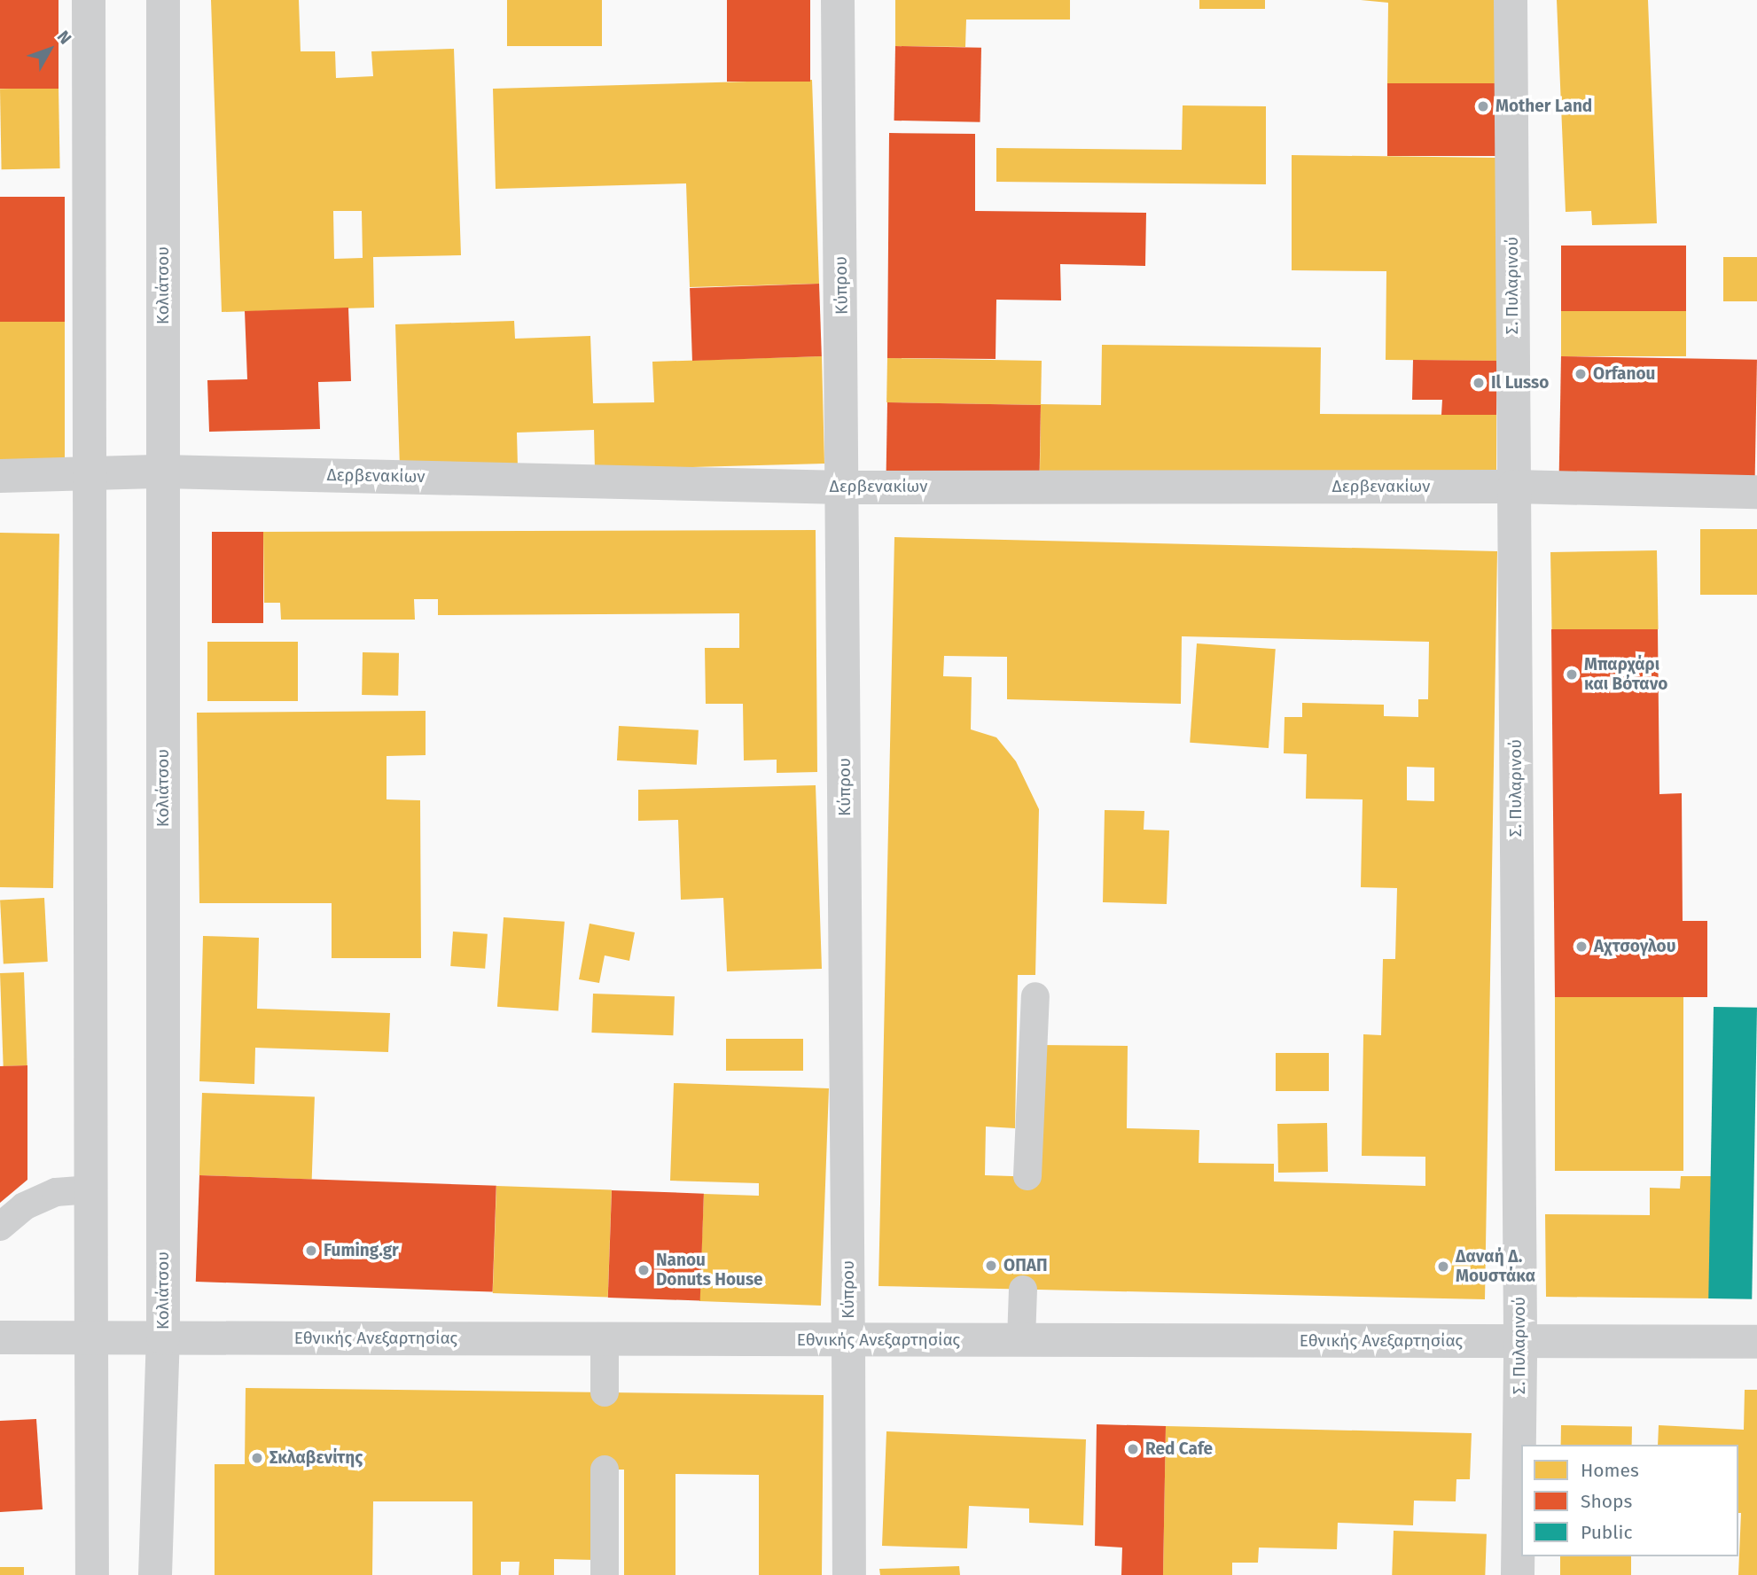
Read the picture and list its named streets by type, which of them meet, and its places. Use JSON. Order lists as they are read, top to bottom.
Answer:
{
  "streets": {
    "street": [
      "Κολιάτσου",
      "Κύπρου",
      "Σ. Πυλαρινού",
      "Δερβενακίων",
      "Εθνικής Ανεξαρτησίας"
    ]
  },
  "crossings": [
    ["Κολιάτσου", "Δερβενακίων"],
    ["Κολιάτσου", "Εθνικής Ανεξαρτησίας"],
    ["Κύπρου", "Δερβενακίων"],
    ["Κύπρου", "Εθνικής Ανεξαρτησίας"],
    ["Σ. Πυλαρινού", "Δερβενακίων"],
    ["Σ. Πυλαρινού", "Εθνικής Ανεξαρτησίας"]
  ],
  "places": [
    "Mother Land",
    "Orfanou",
    "Il Lusso",
    "Μπαρχάρι και Βὀτανο",
    "Αχτσογλου",
    "Fuming.gr",
    "ΟΠΑΠ",
    "Δαναή Δ. Μουστάκα",
    "Nanou Donuts House",
    "Red Cafe",
    "Σκλαβενίτης"
  ],
  "legend": ["Homes", "Shops", "Public"],
  "north": "top right"
}
